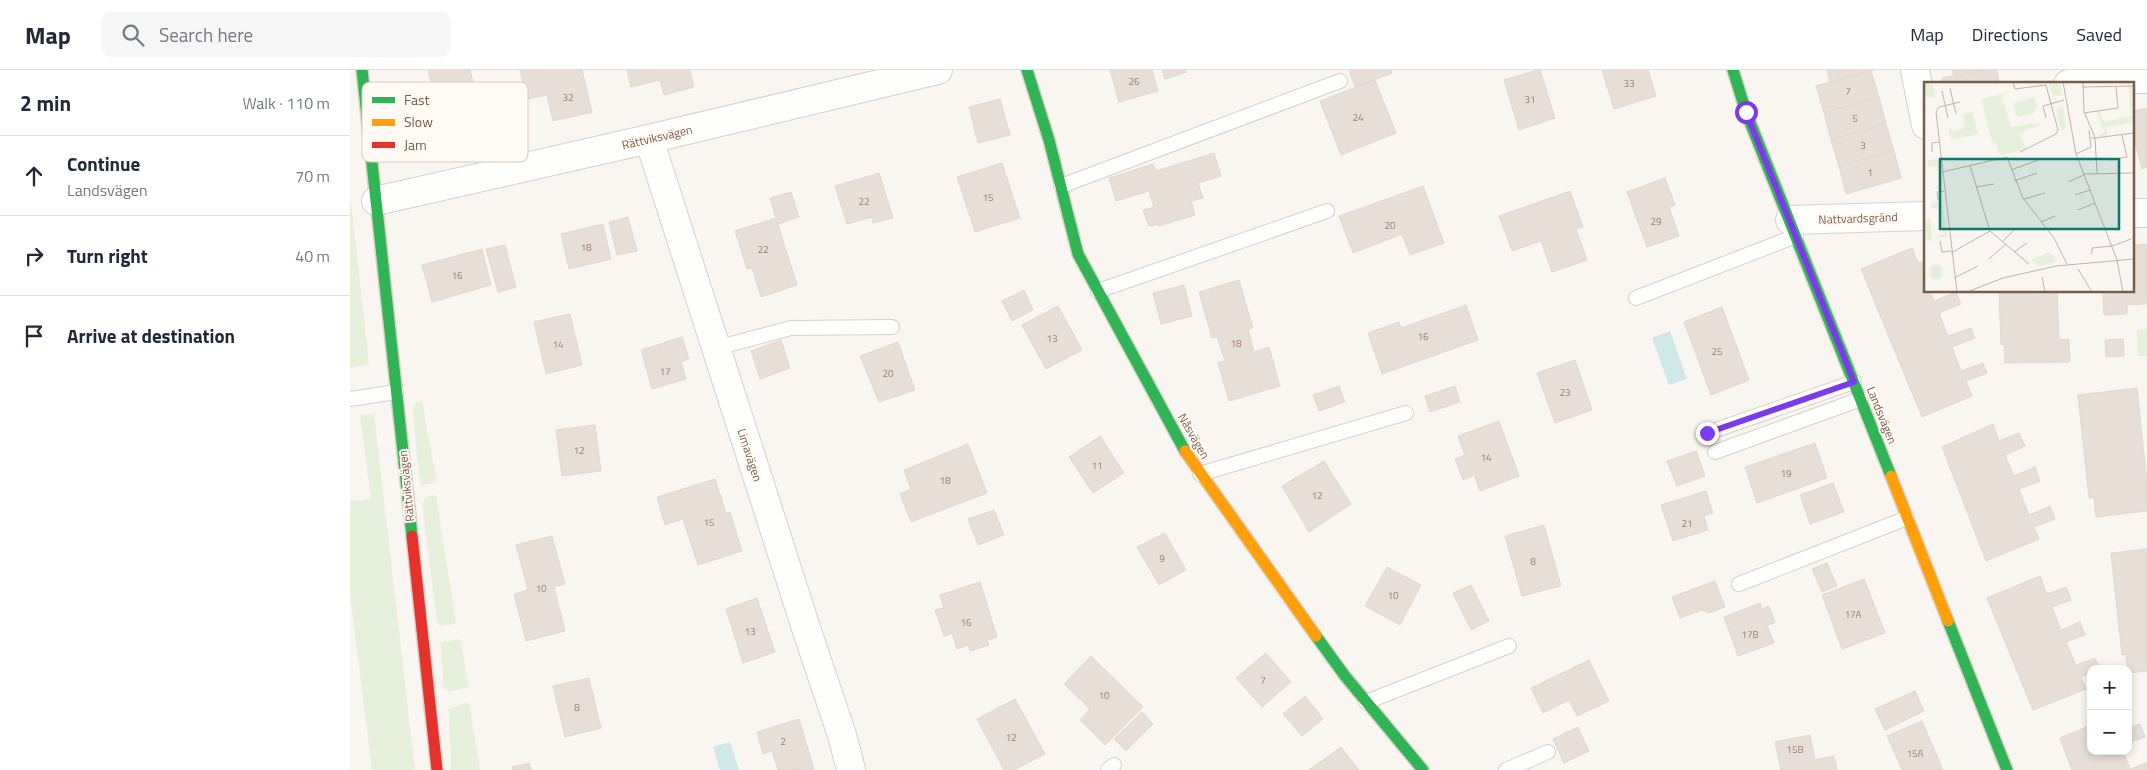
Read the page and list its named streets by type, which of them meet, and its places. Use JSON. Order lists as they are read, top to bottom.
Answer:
{
  "streets": {
    "street": [
      "Rättviksvägen",
      "Nattvardsgränd",
      "Landsvägen",
      "Nåsvägen",
      "Limavägen"
    ]
  },
  "crossings": [
    ["Rättviksvägen", "Limavägen"],
    ["Nattvardsgränd", "Landsvägen"]
  ],
  "house_numbers": [
    "26",
    "33",
    "7",
    "32",
    "31",
    "24",
    "5",
    "3",
    "1",
    "15",
    "22",
    "29",
    "20",
    "18",
    "22",
    "16",
    "16",
    "13",
    "18",
    "14",
    "25",
    "17",
    "20",
    "23",
    "12",
    "14",
    "11",
    "19",
    "18",
    "12",
    "15",
    "21",
    "9",
    "8",
    "10",
    "10",
    "17A",
    "16",
    "13",
    "17B",
    "7",
    "10",
    "8",
    "12",
    "2",
    "15B",
    "15A"
  ],
  "legend": ["Fast", "Slow", "Jam"],
  "page": {
    "header": "Map",
    "search": "Search here",
    "nav": ["Map", "Directions", "Saved"],
    "heading": ["2 min", "Walk · 110 m"],
    "list": [
      ["Continue", "Landsvägen", "70 m"],
      ["Turn right", "40 m"],
      "Arrive at destination"
    ],
    "map_buttons": ["+", "−"]
  }
}
